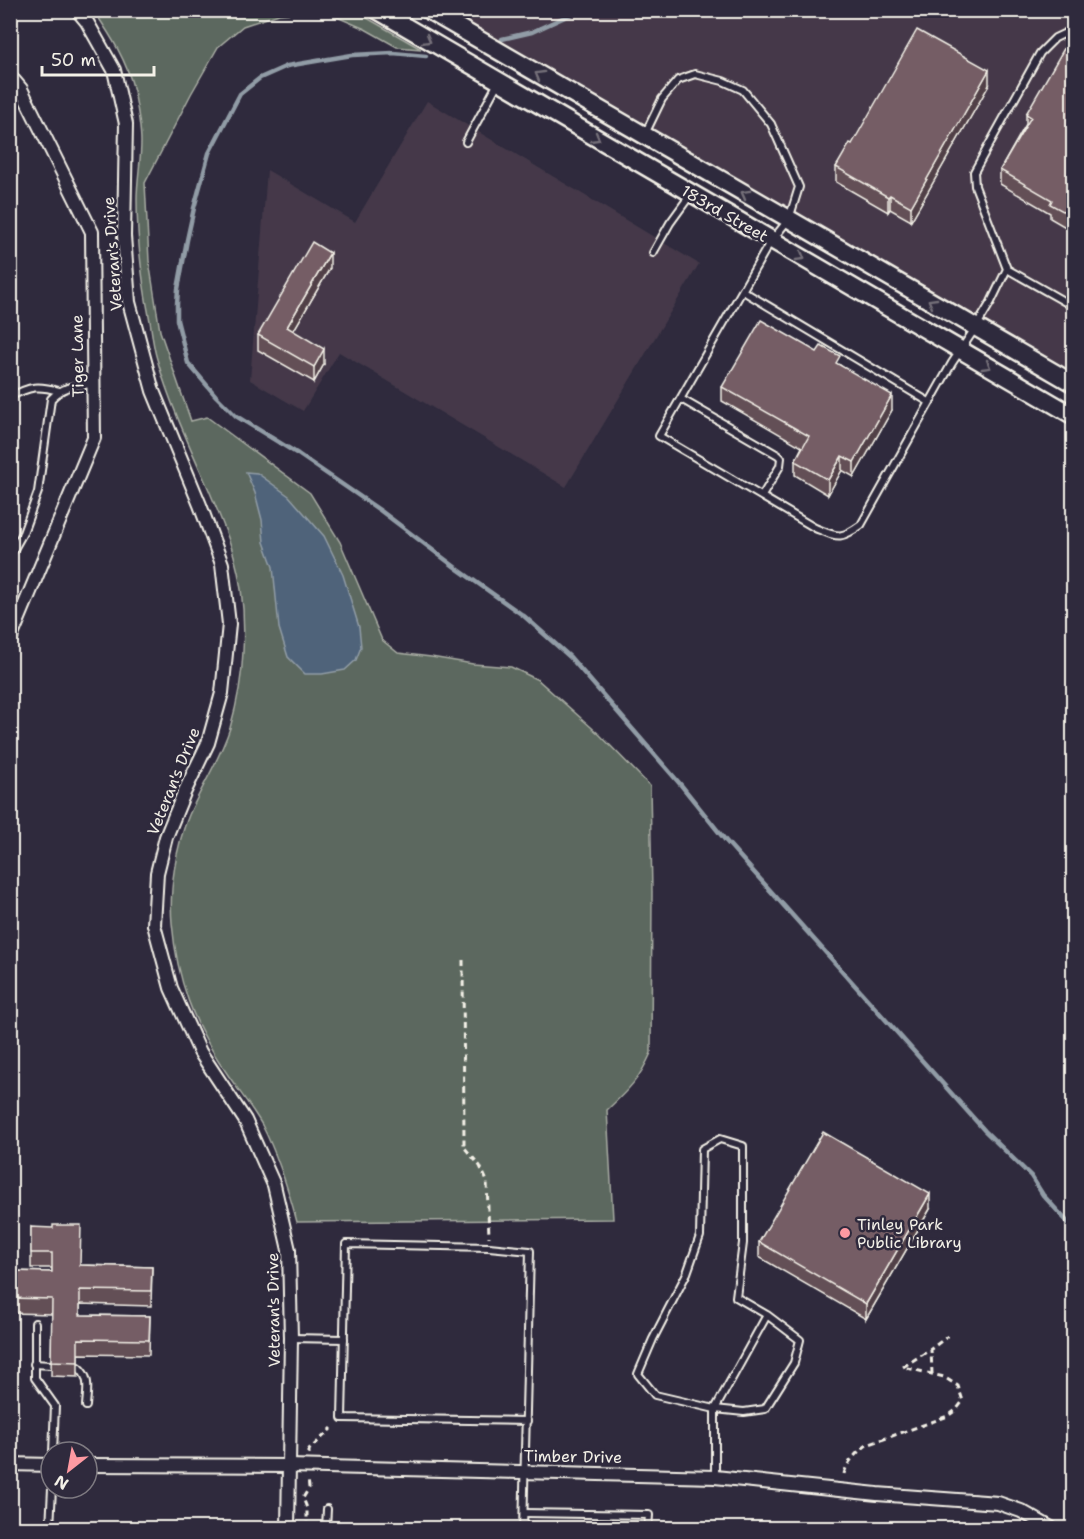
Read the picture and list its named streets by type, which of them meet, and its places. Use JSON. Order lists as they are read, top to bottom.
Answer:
{
  "streets": {
    "street": [
      "183rd Street",
      "Veteran's Drive",
      "Tiger Lane",
      "Timber Drive"
    ]
  },
  "crossings": [
    ["Veteran's Drive", "Timber Drive"]
  ],
  "places": ["Tinley Park Public Library"],
  "scale_bar": "50 m",
  "north": "bottom left"
}
